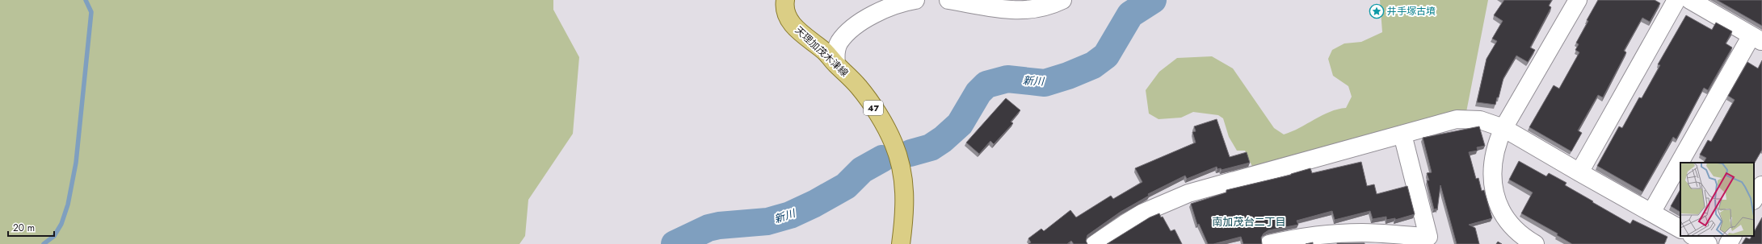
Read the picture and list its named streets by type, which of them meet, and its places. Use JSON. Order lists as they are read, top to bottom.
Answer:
{
  "streets": {
    "main road": ["天理加茂木津線", "47"]
  },
  "districts": ["南加茂台二丁目"],
  "water": ["新川"],
  "places": {
    "place": ["井手塚古墳"]
  },
  "scale_bar": "20 m"
}
